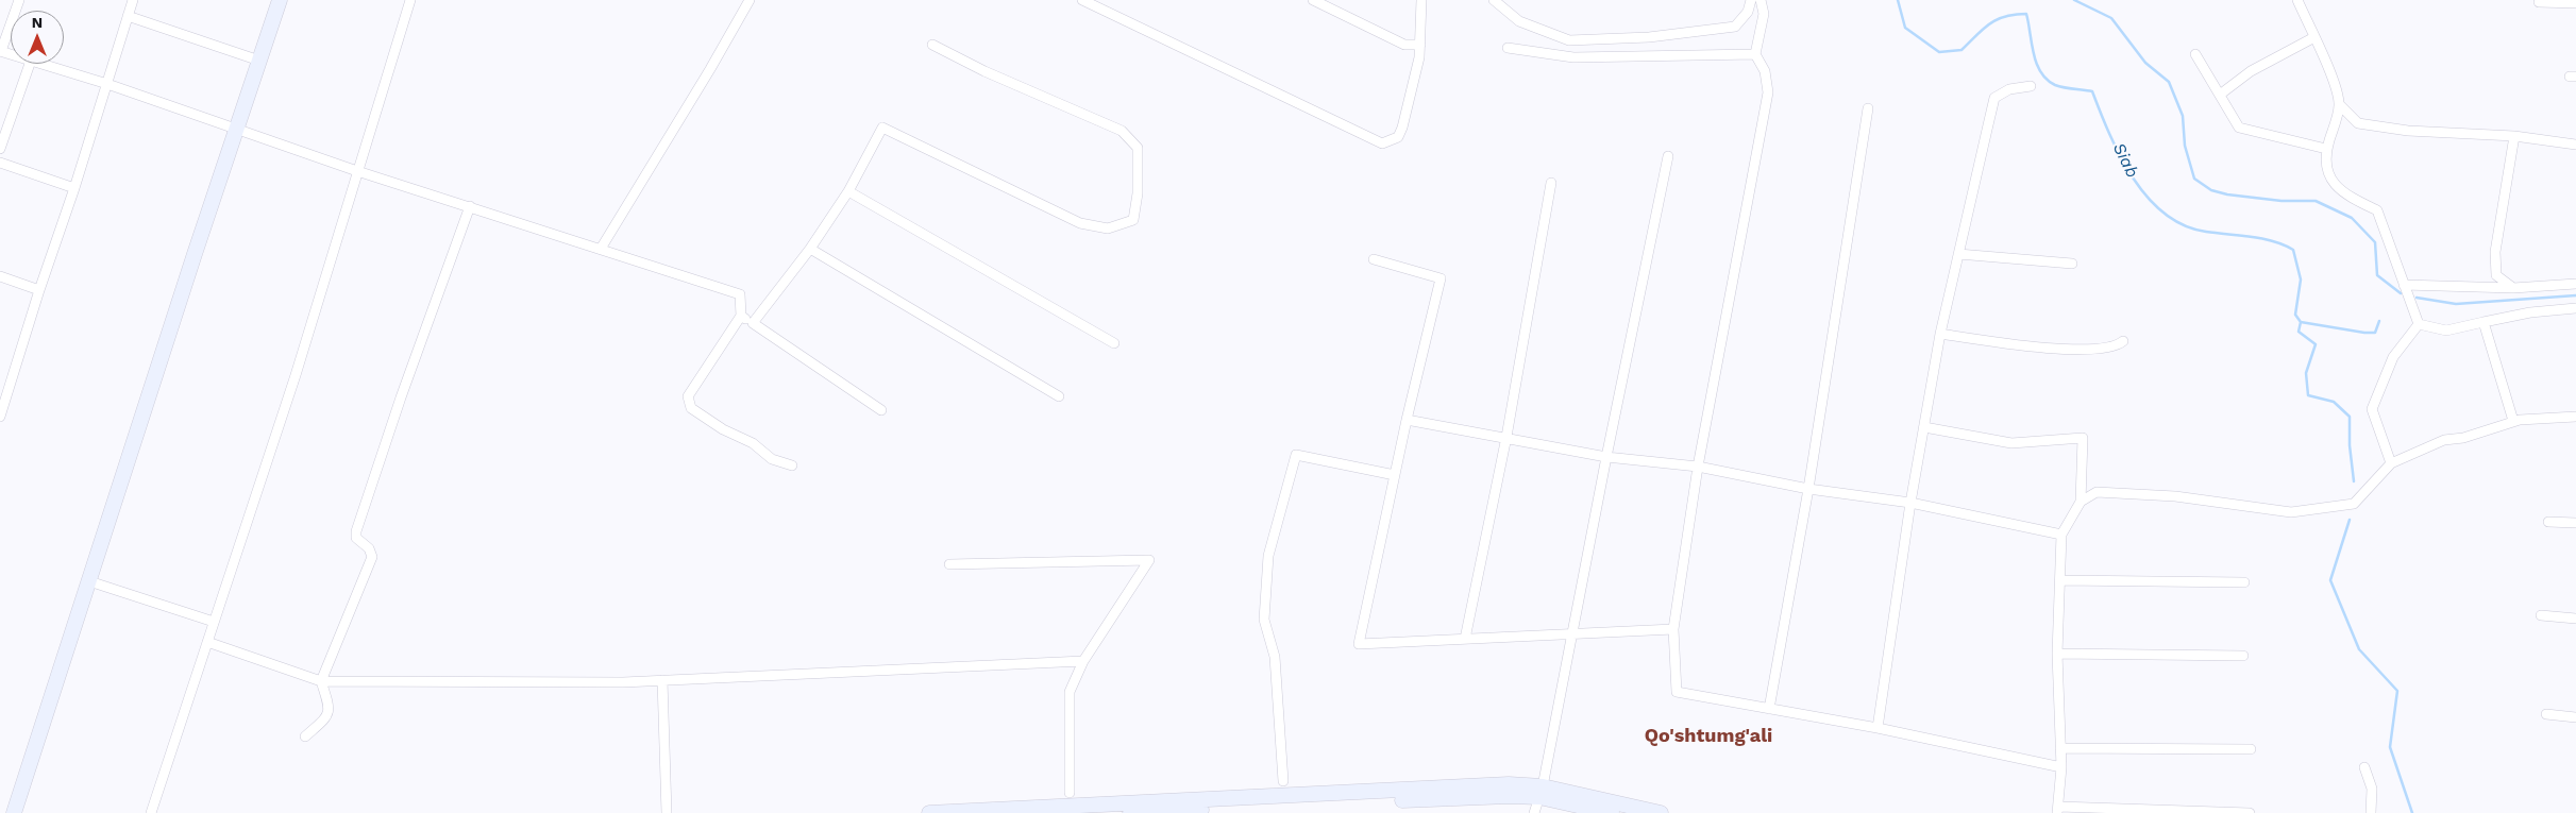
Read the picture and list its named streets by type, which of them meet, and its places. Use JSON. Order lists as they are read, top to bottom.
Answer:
{
  "districts": ["Qo'shtumg'ali"],
  "water": ["Siab"],
  "north": "top"
}
